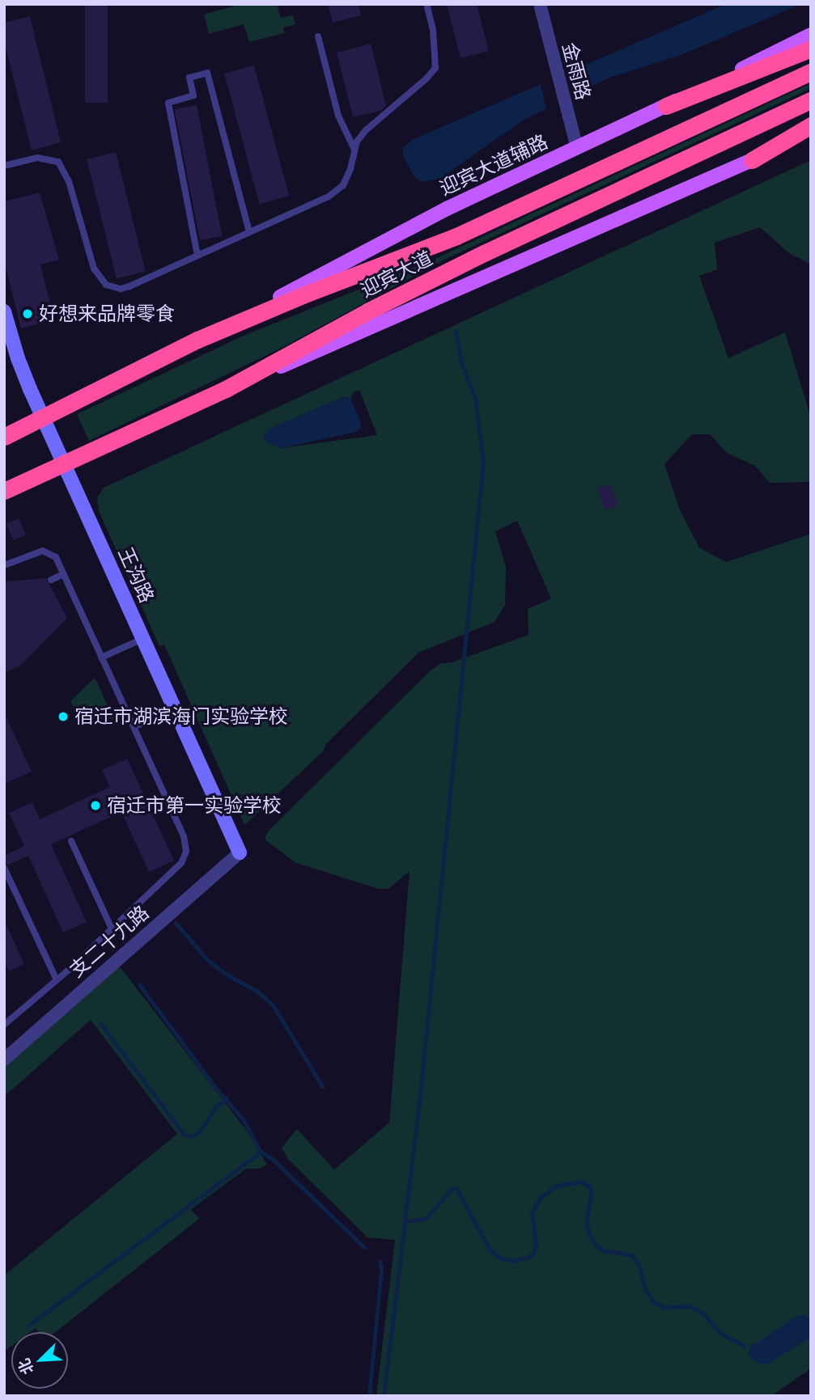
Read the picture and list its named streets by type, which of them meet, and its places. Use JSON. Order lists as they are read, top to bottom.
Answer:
{
  "streets": {
    "highway": ["迎宾大道"],
    "main road": ["迎宾大道辅路"],
    "street": ["金雨路", "王沟路", "支二十九路"]
  },
  "crossings": [
    ["金雨路", "迎宾大道辅路"],
    ["迎宾大道辅路", "迎宾大道"],
    ["迎宾大道", "王沟路"],
    ["王沟路", "支二十九路"]
  ],
  "places": ["好想来品牌零食", "宿迁市湖滨海门实验学校", "宿迁市第一实验学校"],
  "north": "bottom left"
}
